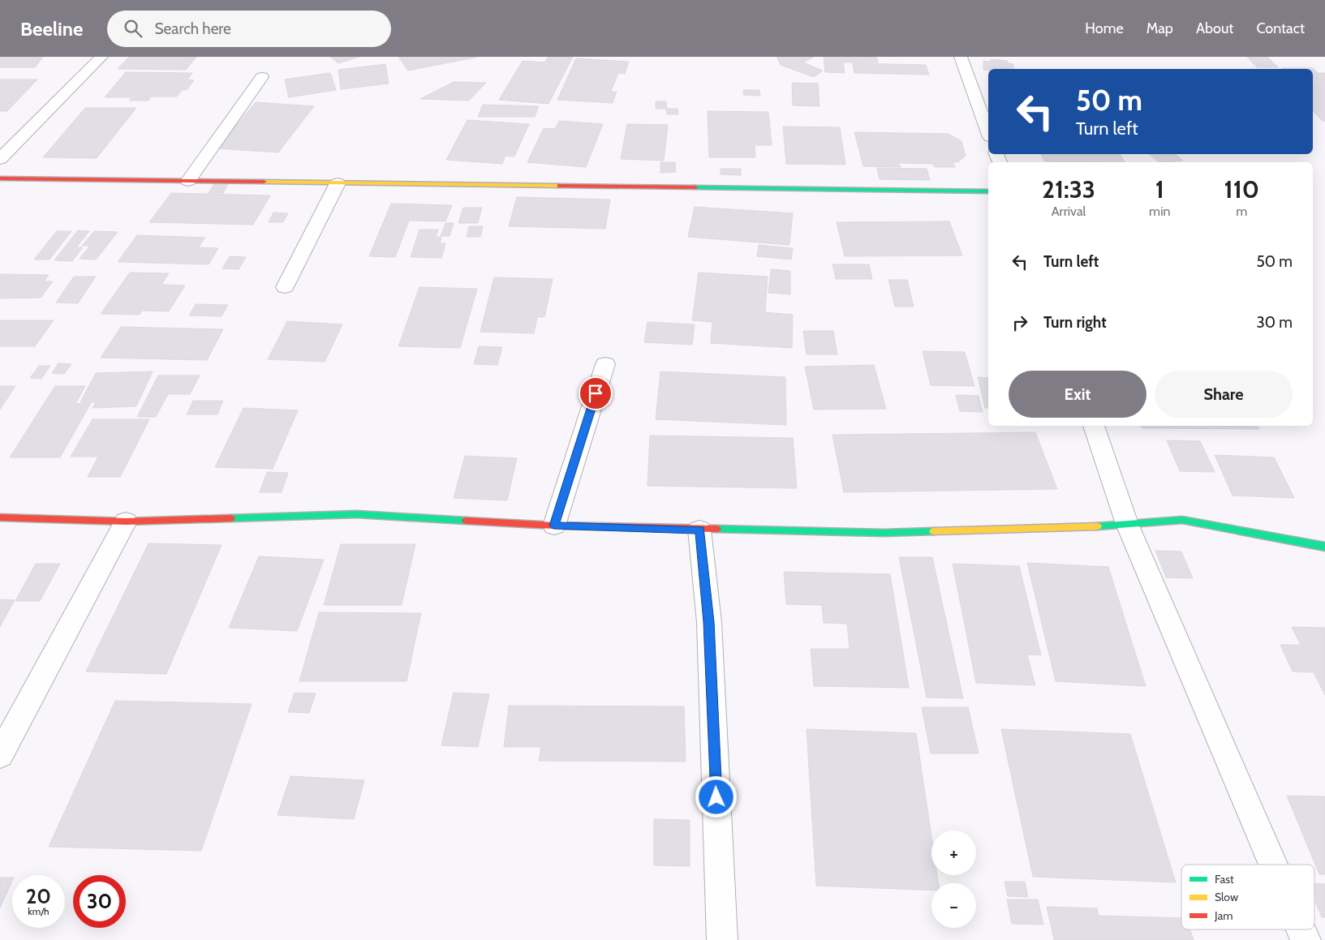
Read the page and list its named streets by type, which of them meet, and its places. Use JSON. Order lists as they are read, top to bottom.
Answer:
{
  "legend": ["Fast", "Slow", "Jam"],
  "page": {
    "header": "Beeline",
    "search": "Search here",
    "nav": [
      "Home",
      "Map",
      "About",
      "Contact"
    ],
    "turn": ["50 m", "Turn left"],
    "eta": [
      "21:33",
      "Arrival",
      "1",
      "min",
      "110",
      "m"
    ],
    "list": [
      {
        "name": "Turn left",
        "value": "50 m"
      },
      {
        "name": "Turn right",
        "value": "30 m"
      }
    ],
    "buttons": ["Exit", "Share"],
    "map_buttons": ["+", "−"],
    "speed": "20 km/h",
    "limit": "30"
  }
}
